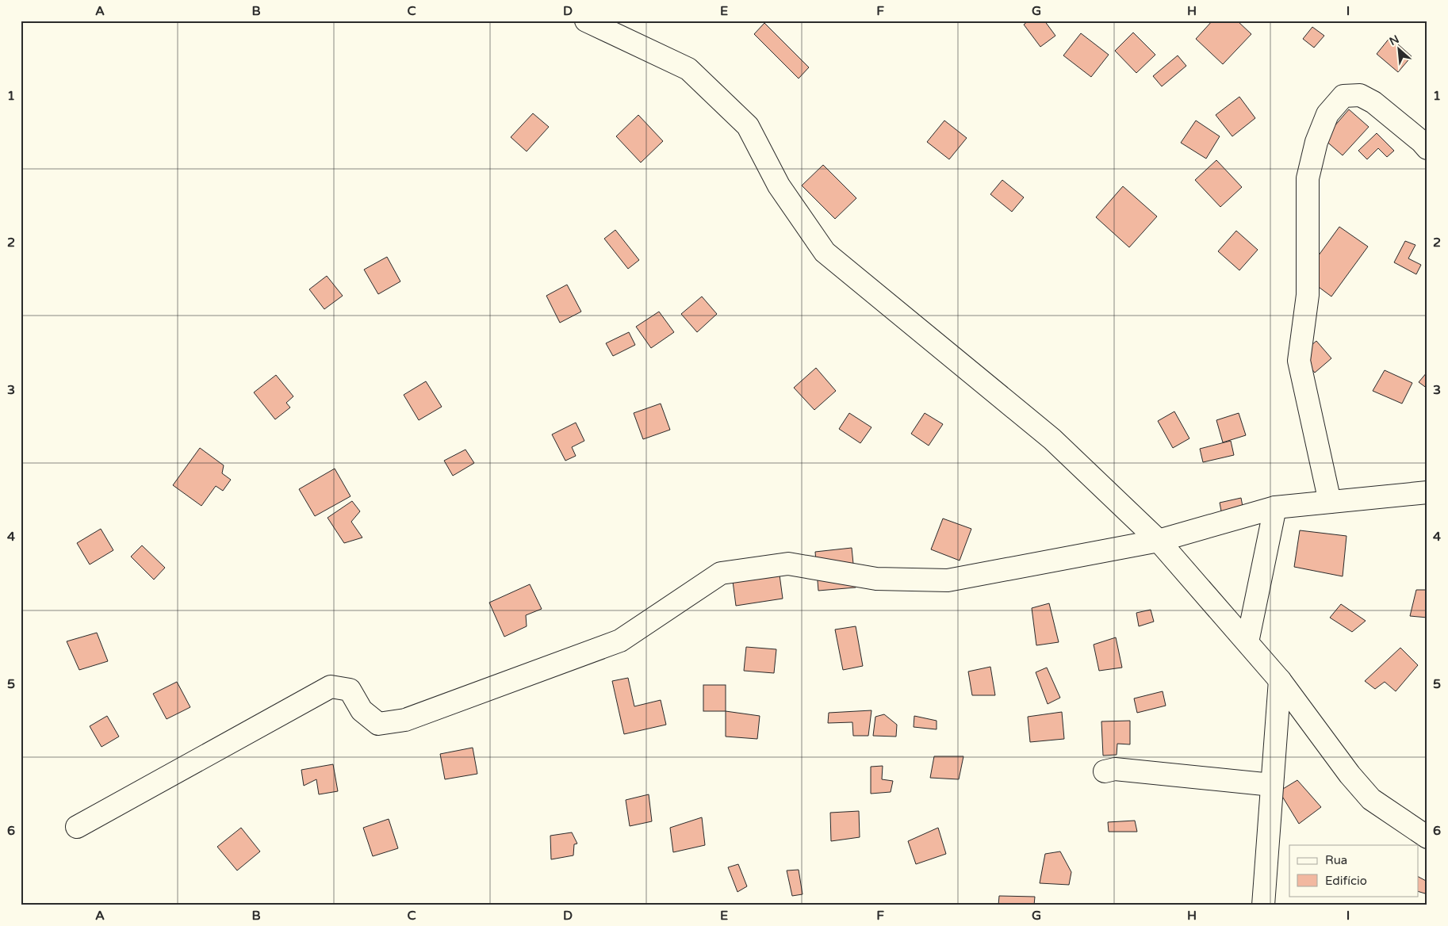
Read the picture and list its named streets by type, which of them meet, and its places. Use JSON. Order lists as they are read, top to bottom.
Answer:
{
  "legend": ["Rua", "Edifício"],
  "north": "top left",
  "grid": {
    "columns": [
      "A",
      "B",
      "C",
      "D",
      "E",
      "F",
      "G",
      "H",
      "I"
    ],
    "rows": [
      "1",
      "2",
      "3",
      "4",
      "5",
      "6"
    ]
  }
}
